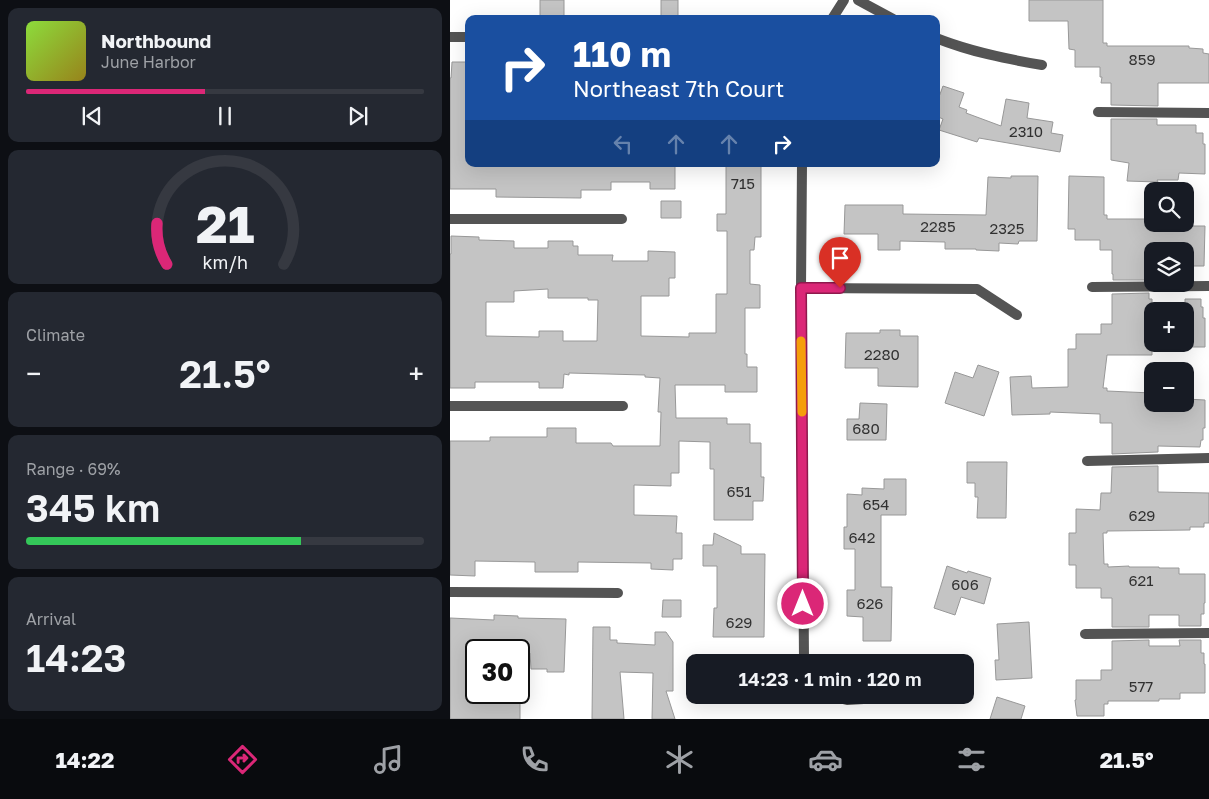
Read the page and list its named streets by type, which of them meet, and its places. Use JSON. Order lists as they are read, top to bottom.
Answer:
{
  "house_numbers": [
    "859",
    "2310",
    "715",
    "2285",
    "2325",
    "2280",
    "680",
    "651",
    "654",
    "629",
    "642",
    "621",
    "606",
    "626",
    "629",
    "577"
  ],
  "page": {
    "turn": ["110 m", "Northeast 7th Court"],
    "song": ["Northbound", "June Harbor"],
    "map_buttons": ["+", "−"],
    "tile": [
      "Climate",
      ["Range · 69%", "345 km"],
      ["Arrival", "14:23"]
    ],
    "heat": ["−", "21.5°", "+"],
    "limit": "30",
    "trip": "14:23 · 1 min · 120 m",
    "tabs": ["14:22", "21.5°"],
    "gauge": ["21", "km/h"]
  }
}
